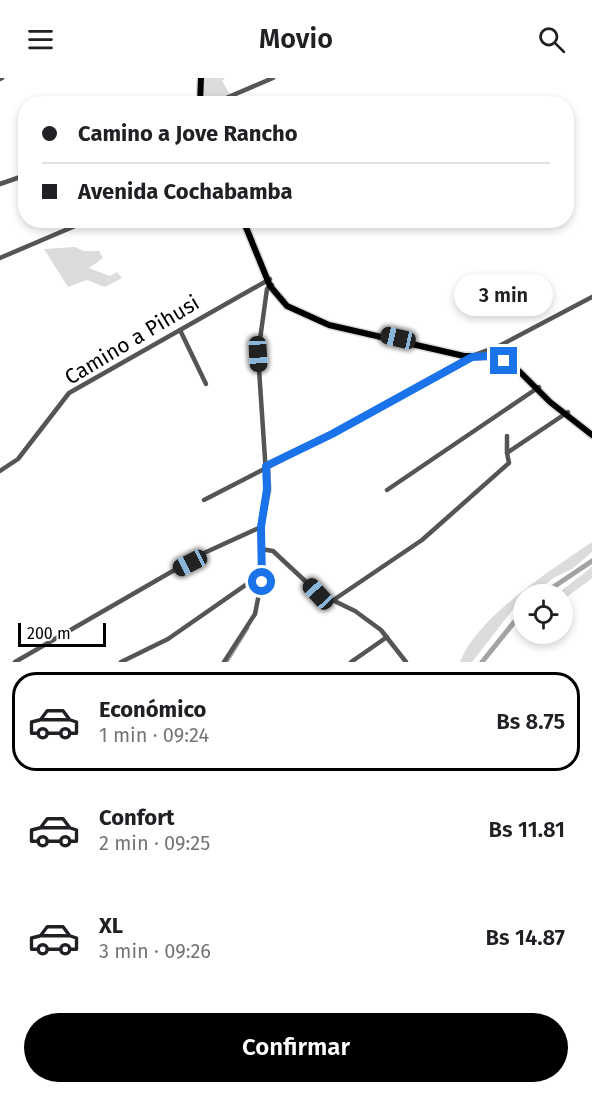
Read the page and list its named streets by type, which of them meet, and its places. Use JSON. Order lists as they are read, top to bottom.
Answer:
{
  "streets": {
    "street": ["Camino a Pihusi"]
  },
  "scale_bar": "200 m",
  "page": {
    "header": "Movio",
    "banner": ["Camino a Jove Rancho", "Avenida Cochabamba"],
    "bubble": "3 min",
    "scale": "200 m",
    "list": [
      {
        "name": "Económico",
        "note": "1 min · 09:24",
        "value": "Bs 8.75"
      },
      {
        "name": "Confort",
        "note": "2 min · 09:25",
        "value": "Bs 11.81"
      },
      {
        "name": "XL",
        "note": "3 min · 09:26",
        "value": "Bs 14.87"
      }
    ],
    "buttons": "Confirmar"
  }
}
